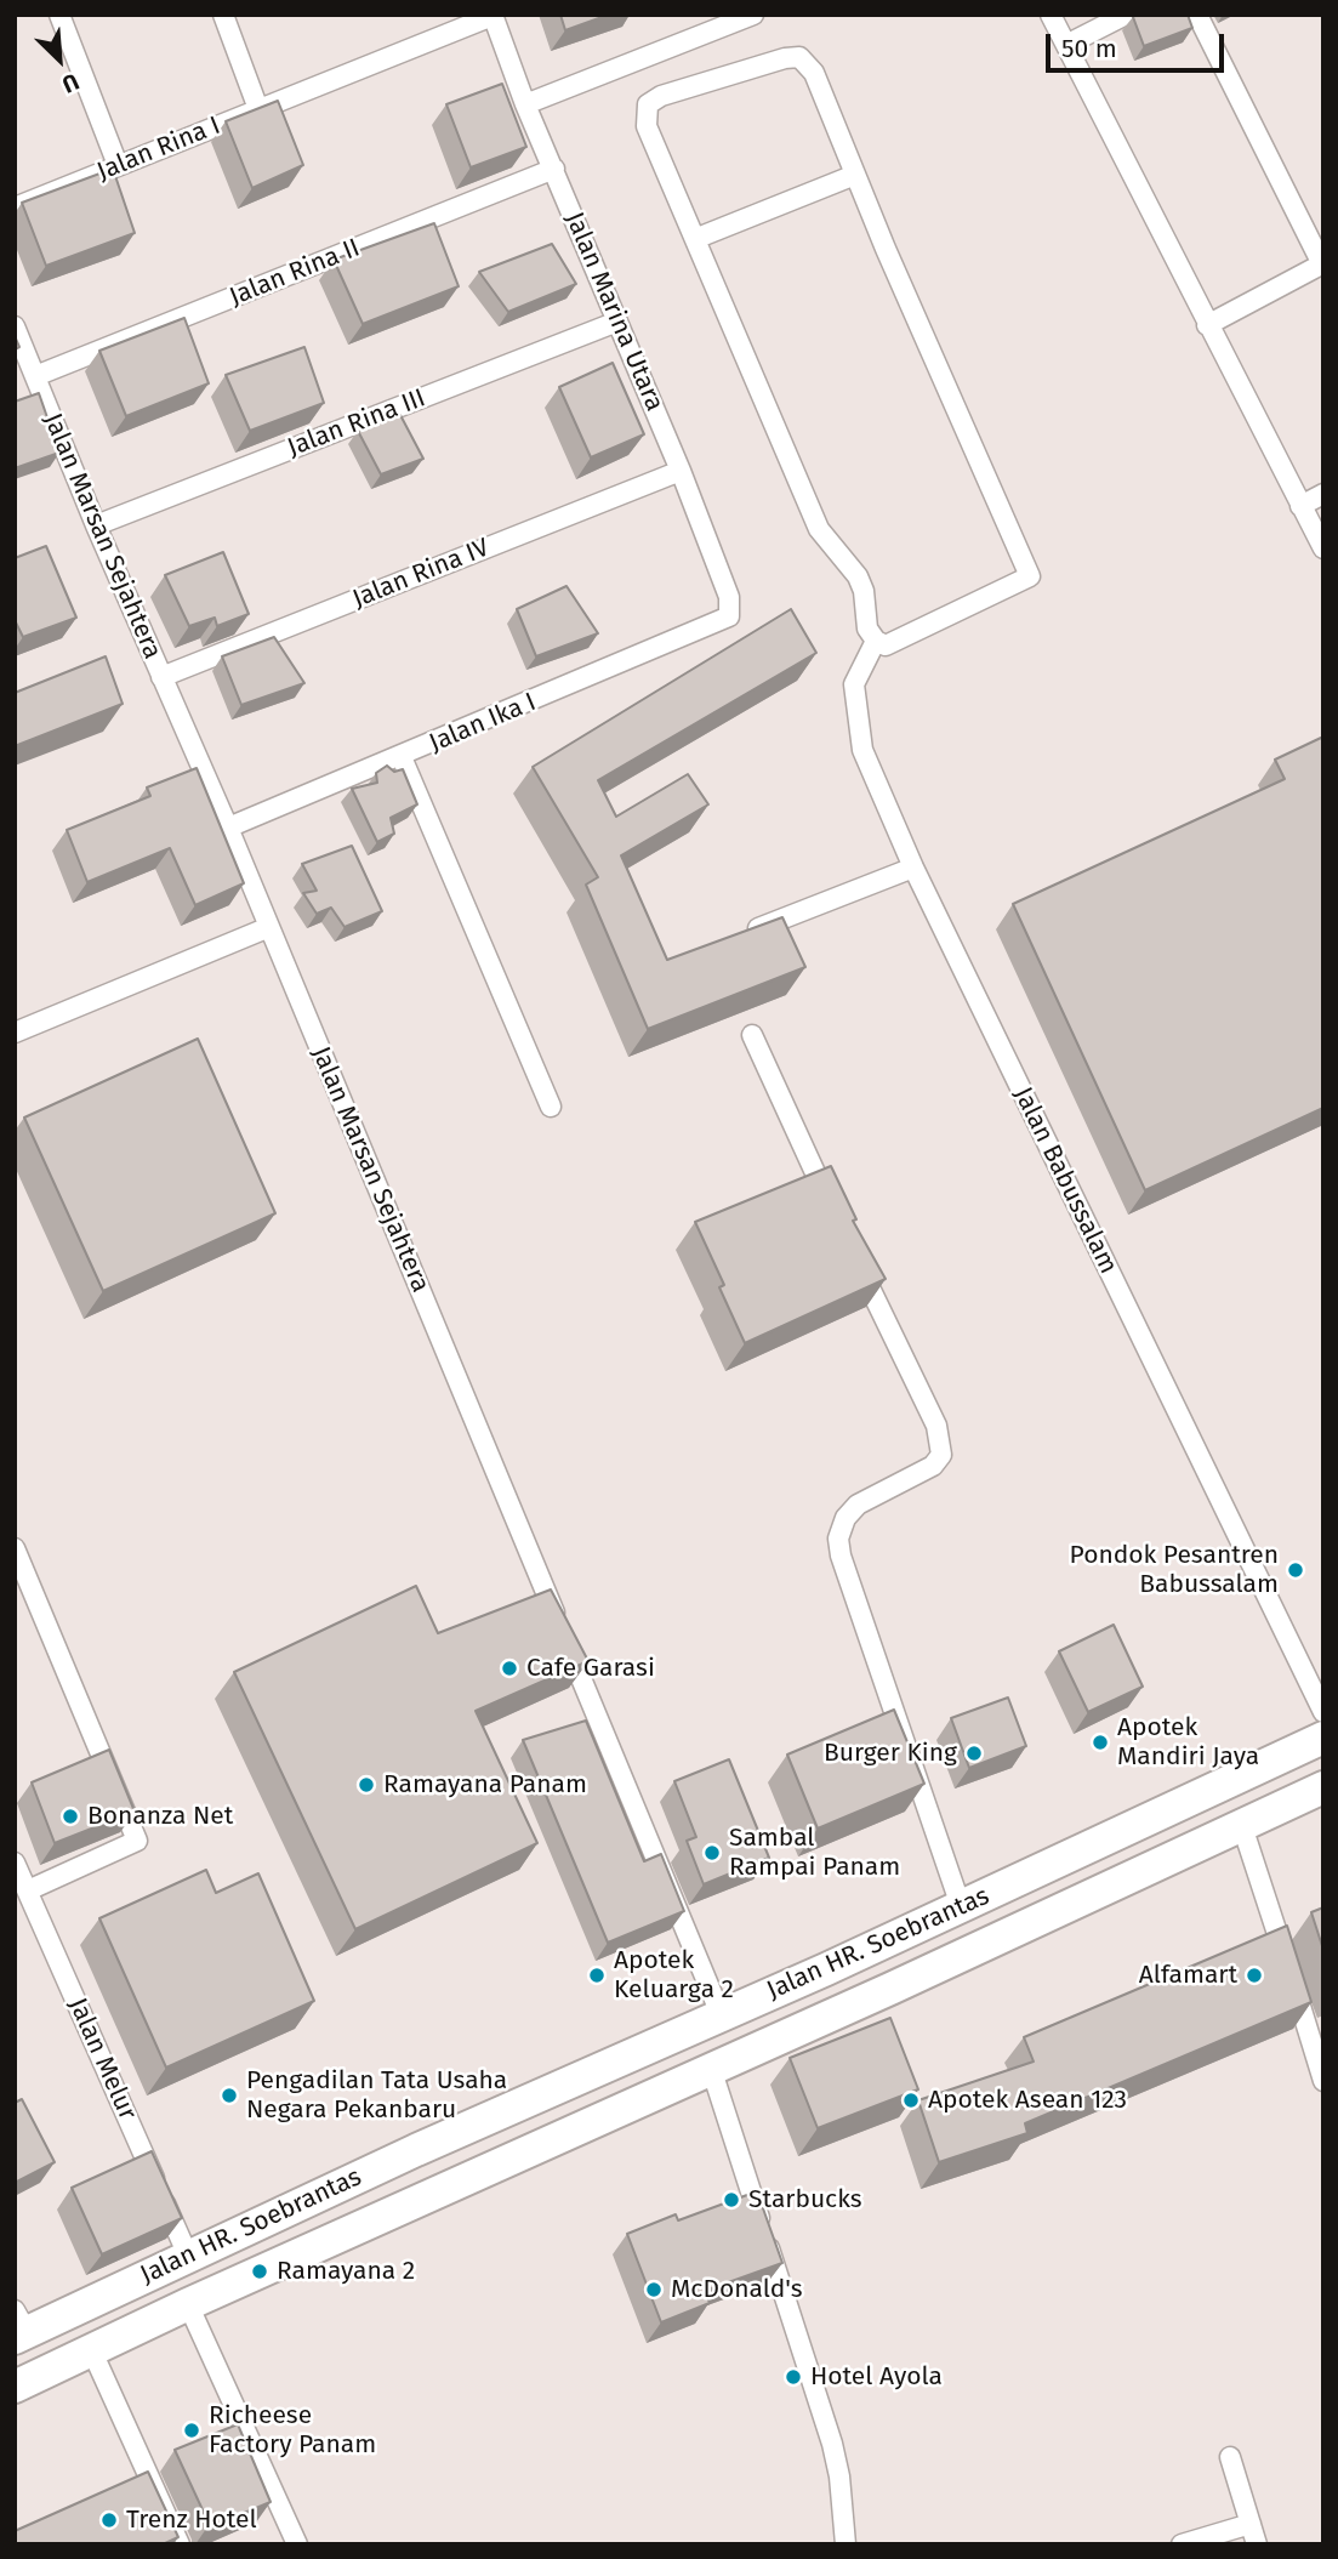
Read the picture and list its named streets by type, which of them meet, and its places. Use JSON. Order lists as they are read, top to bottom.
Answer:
{
  "streets": {
    "main road": ["Jalan HR. Soebrantas"],
    "street": [
      "Jalan Rina I",
      "Jalan Rina II",
      "Jalan Marina Utara",
      "Jalan Rina III",
      "Jalan Marsan Sejahtera",
      "Jalan Rina IV",
      "Jalan Ika I",
      "Jalan Babussalam",
      "Jalan Melur"
    ]
  },
  "crossings": [
    ["Jalan Rina I", "Jalan Marina Utara"],
    ["Jalan Rina II", "Jalan Marina Utara"],
    ["Jalan Rina II", "Jalan Marsan Sejahtera"],
    ["Jalan Marina Utara", "Jalan Rina III"],
    ["Jalan Marina Utara", "Jalan Rina IV"],
    ["Jalan Marina Utara", "Jalan Ika I"],
    ["Jalan Rina III", "Jalan Marsan Sejahtera"],
    ["Jalan Marsan Sejahtera", "Jalan Rina IV"],
    ["Jalan Marsan Sejahtera", "Jalan Ika I"],
    ["Jalan Marsan Sejahtera", "Jalan HR. Soebrantas"],
    ["Jalan HR. Soebrantas", "Jalan Melur"]
  ],
  "places": [
    "Pondok Pesantren Babussalam",
    "Cafe Garasi",
    "Apotek Mandiri Jaya",
    "Burger King",
    "Ramayana Panam",
    "Bonanza Net",
    "Sambal Rampai Panam",
    "Apotek Keluarga 2",
    "Alfamart",
    "Pengadilan Tata Usaha Negara Pekanbaru",
    "Apotek Asean 123",
    "Starbucks",
    "Ramayana 2",
    "McDonald's",
    "Hotel Ayola",
    "Richeese Factory Panam",
    "Trenz Hotel"
  ],
  "scale_bar": "50 m",
  "north": "bottom right"
}
